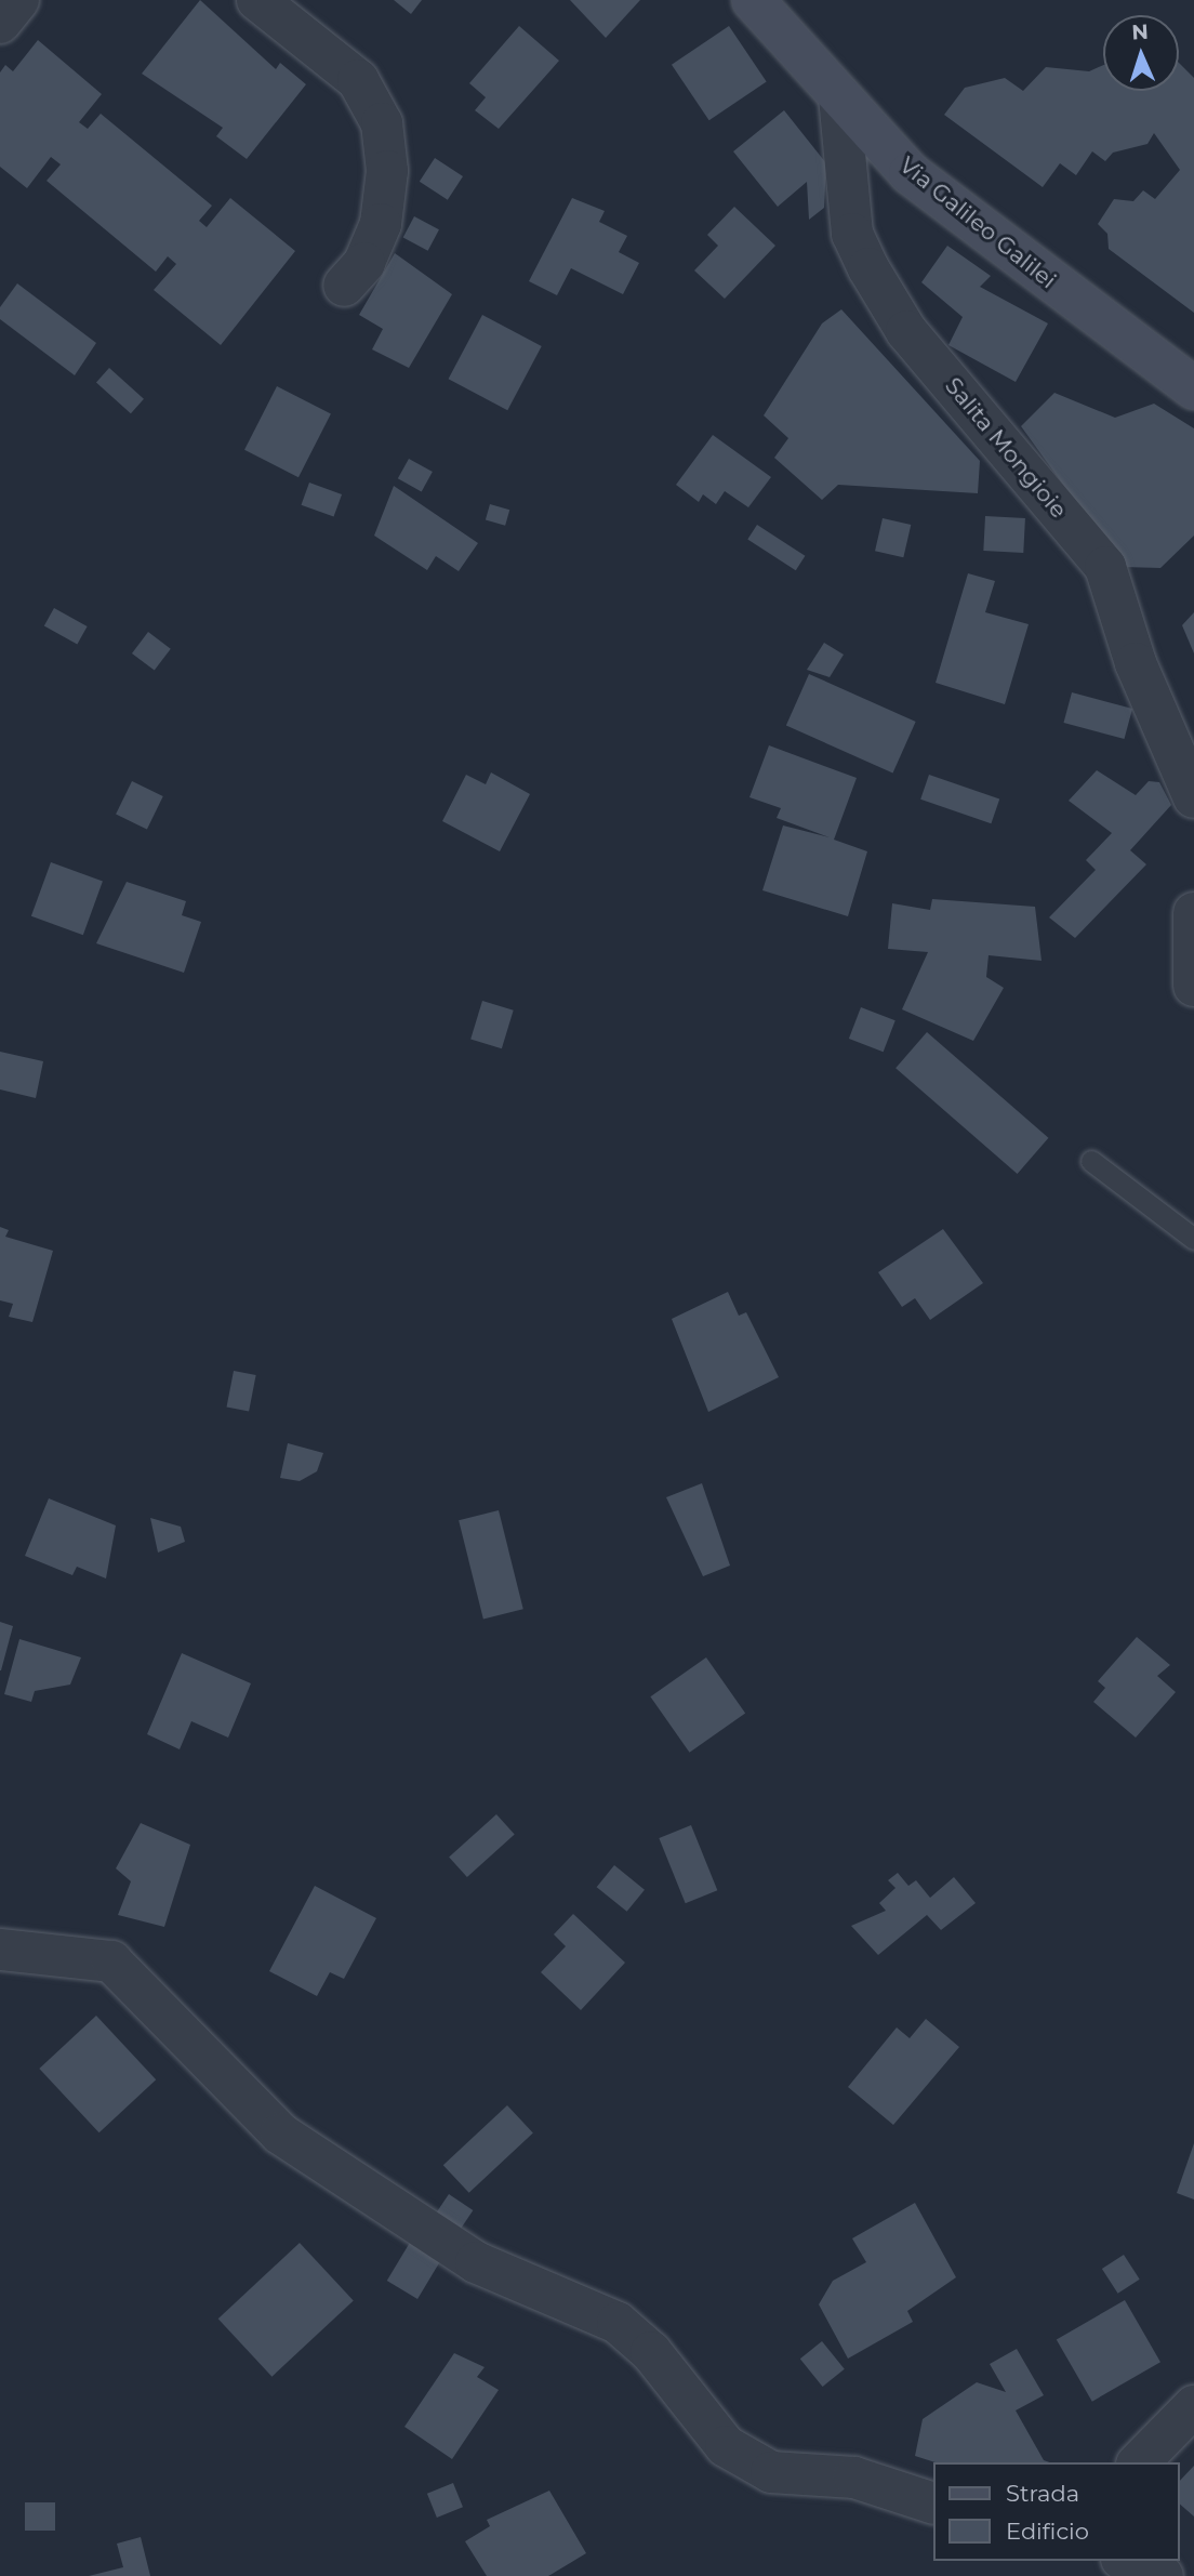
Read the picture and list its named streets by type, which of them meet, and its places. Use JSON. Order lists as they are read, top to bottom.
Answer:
{
  "streets": {
    "main road": ["Via Galileo Galilei"],
    "street": ["Salita Mongioie"]
  },
  "crossings": [
    ["Via Galileo Galilei", "Salita Mongioie"]
  ],
  "legend": ["Strada", "Edificio"],
  "north": "top"
}
